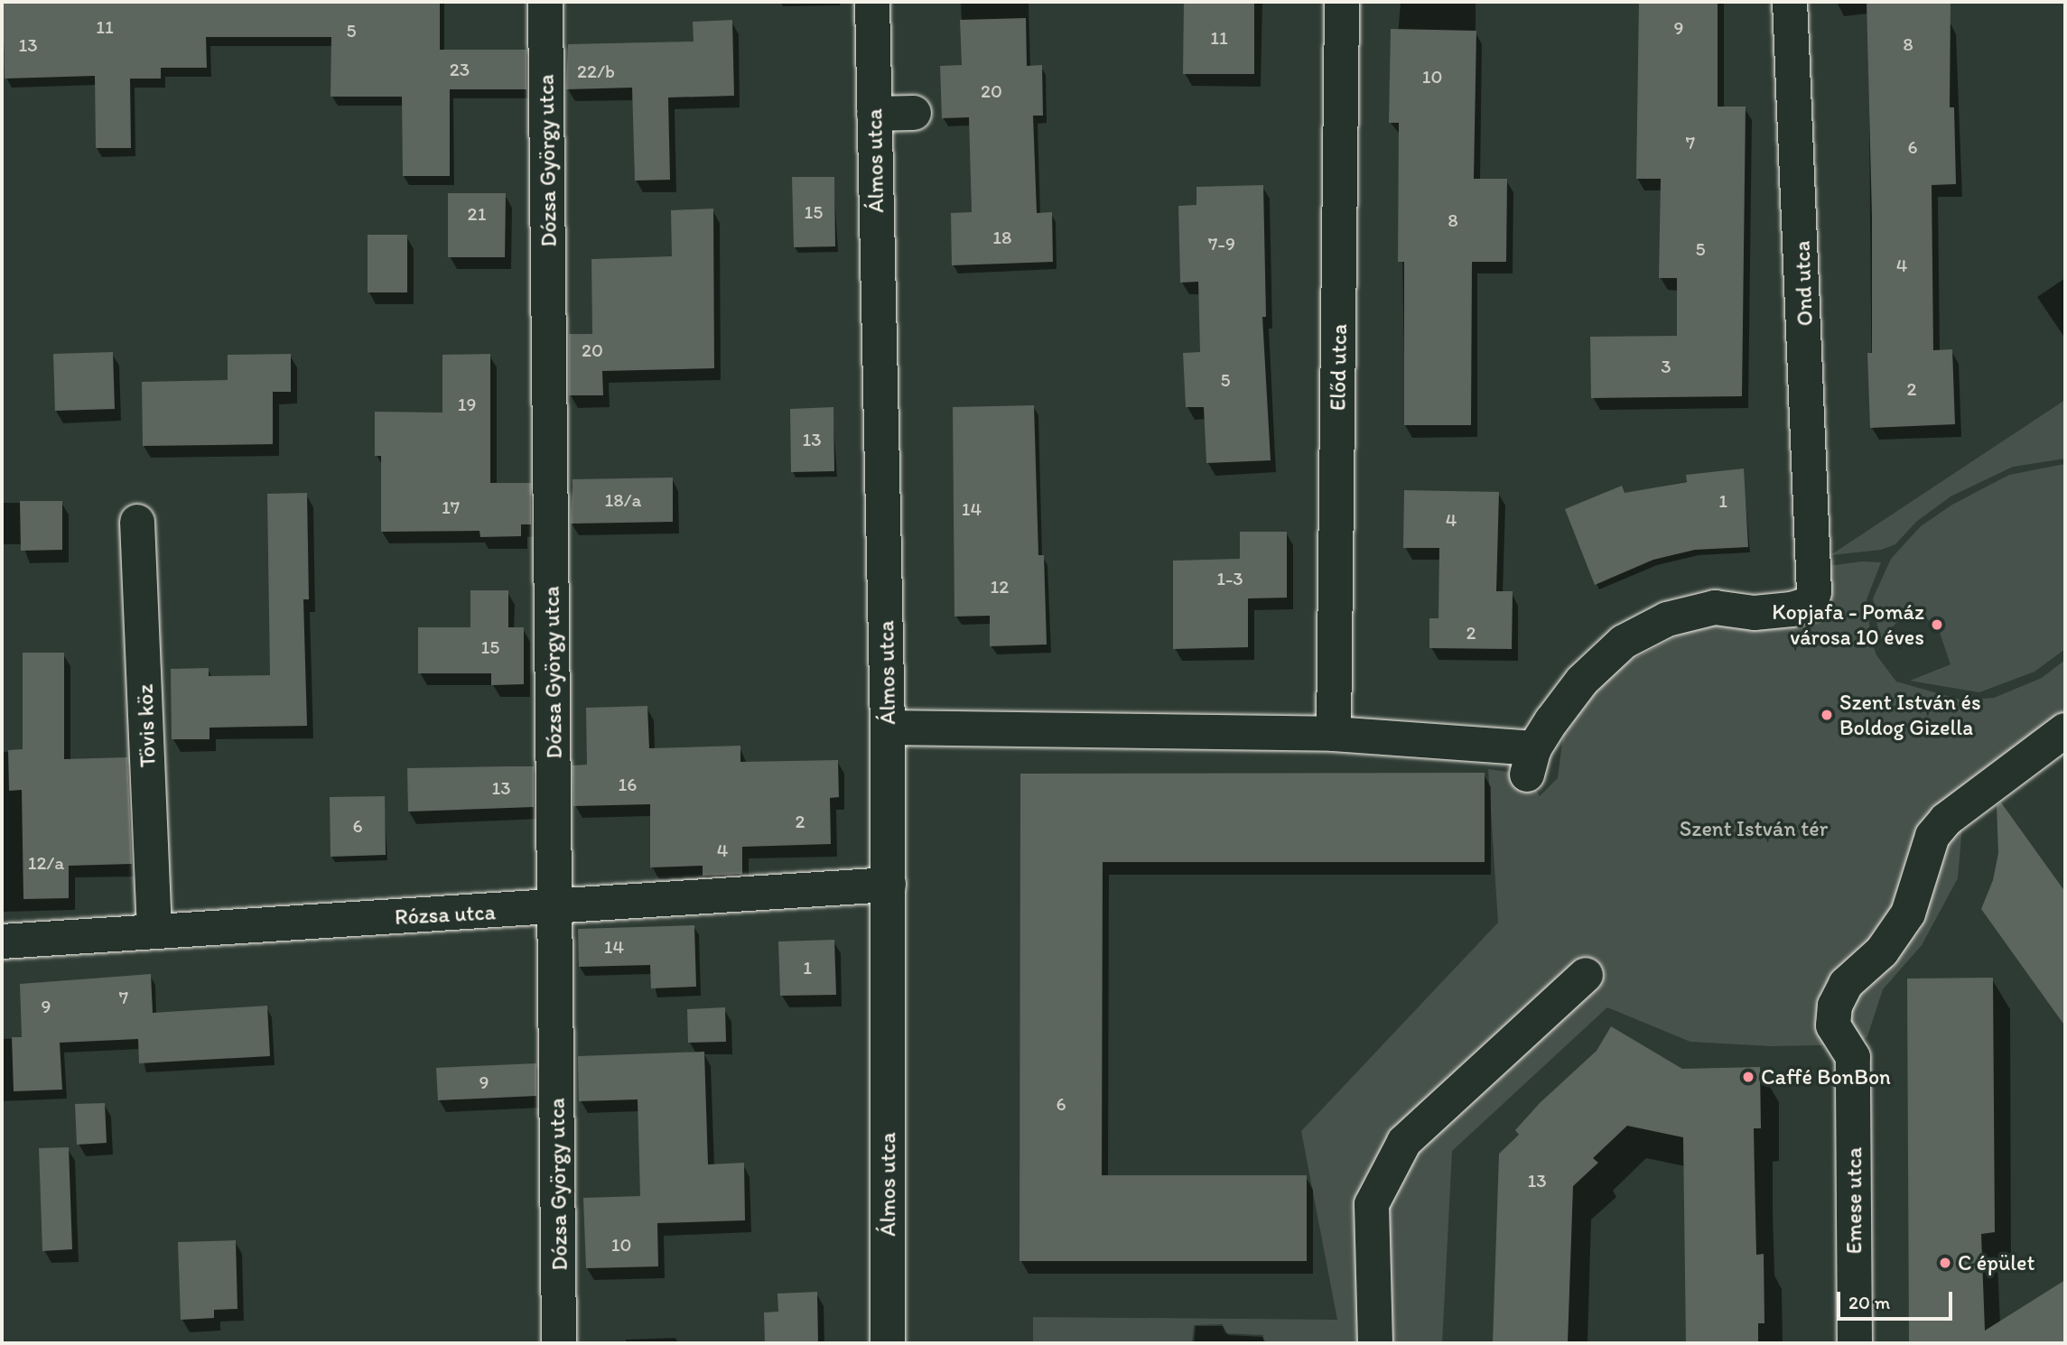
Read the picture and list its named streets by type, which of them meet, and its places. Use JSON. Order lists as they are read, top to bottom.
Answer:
{
  "streets": {
    "street": [
      "Dózsa György utca",
      "Álmos utca",
      "Ond utca",
      "Előd utca",
      "Tövis köz",
      "Rózsa utca",
      "Emese utca"
    ]
  },
  "crossings": [
    ["Dózsa György utca", "Rózsa utca"],
    ["Álmos utca", "Rózsa utca"],
    ["Ond utca", "Előd utca"],
    ["Tövis köz", "Rózsa utca"]
  ],
  "parks": ["Szent István tér"],
  "places": [
    "Kopjafa - Pomáz városa 10 éves",
    "Szent István és Boldog Gizella",
    "Caffé BonBon",
    "C épület"
  ],
  "house_numbers": [
    "11",
    "9",
    "5",
    "11",
    "8",
    "13",
    "23",
    "22/b",
    "10",
    "20",
    "7",
    "6",
    "15",
    "21",
    "8",
    "18",
    "7-9",
    "5",
    "4",
    "20",
    "3",
    "5",
    "2",
    "19",
    "13",
    "18/a",
    "1",
    "17",
    "14",
    "4",
    "1-3",
    "12",
    "2",
    "15",
    "16",
    "13",
    "2",
    "6",
    "4",
    "12/a",
    "14",
    "1",
    "7",
    "9",
    "9",
    "6",
    "13",
    "10"
  ],
  "scale_bar": "20 m"
}
